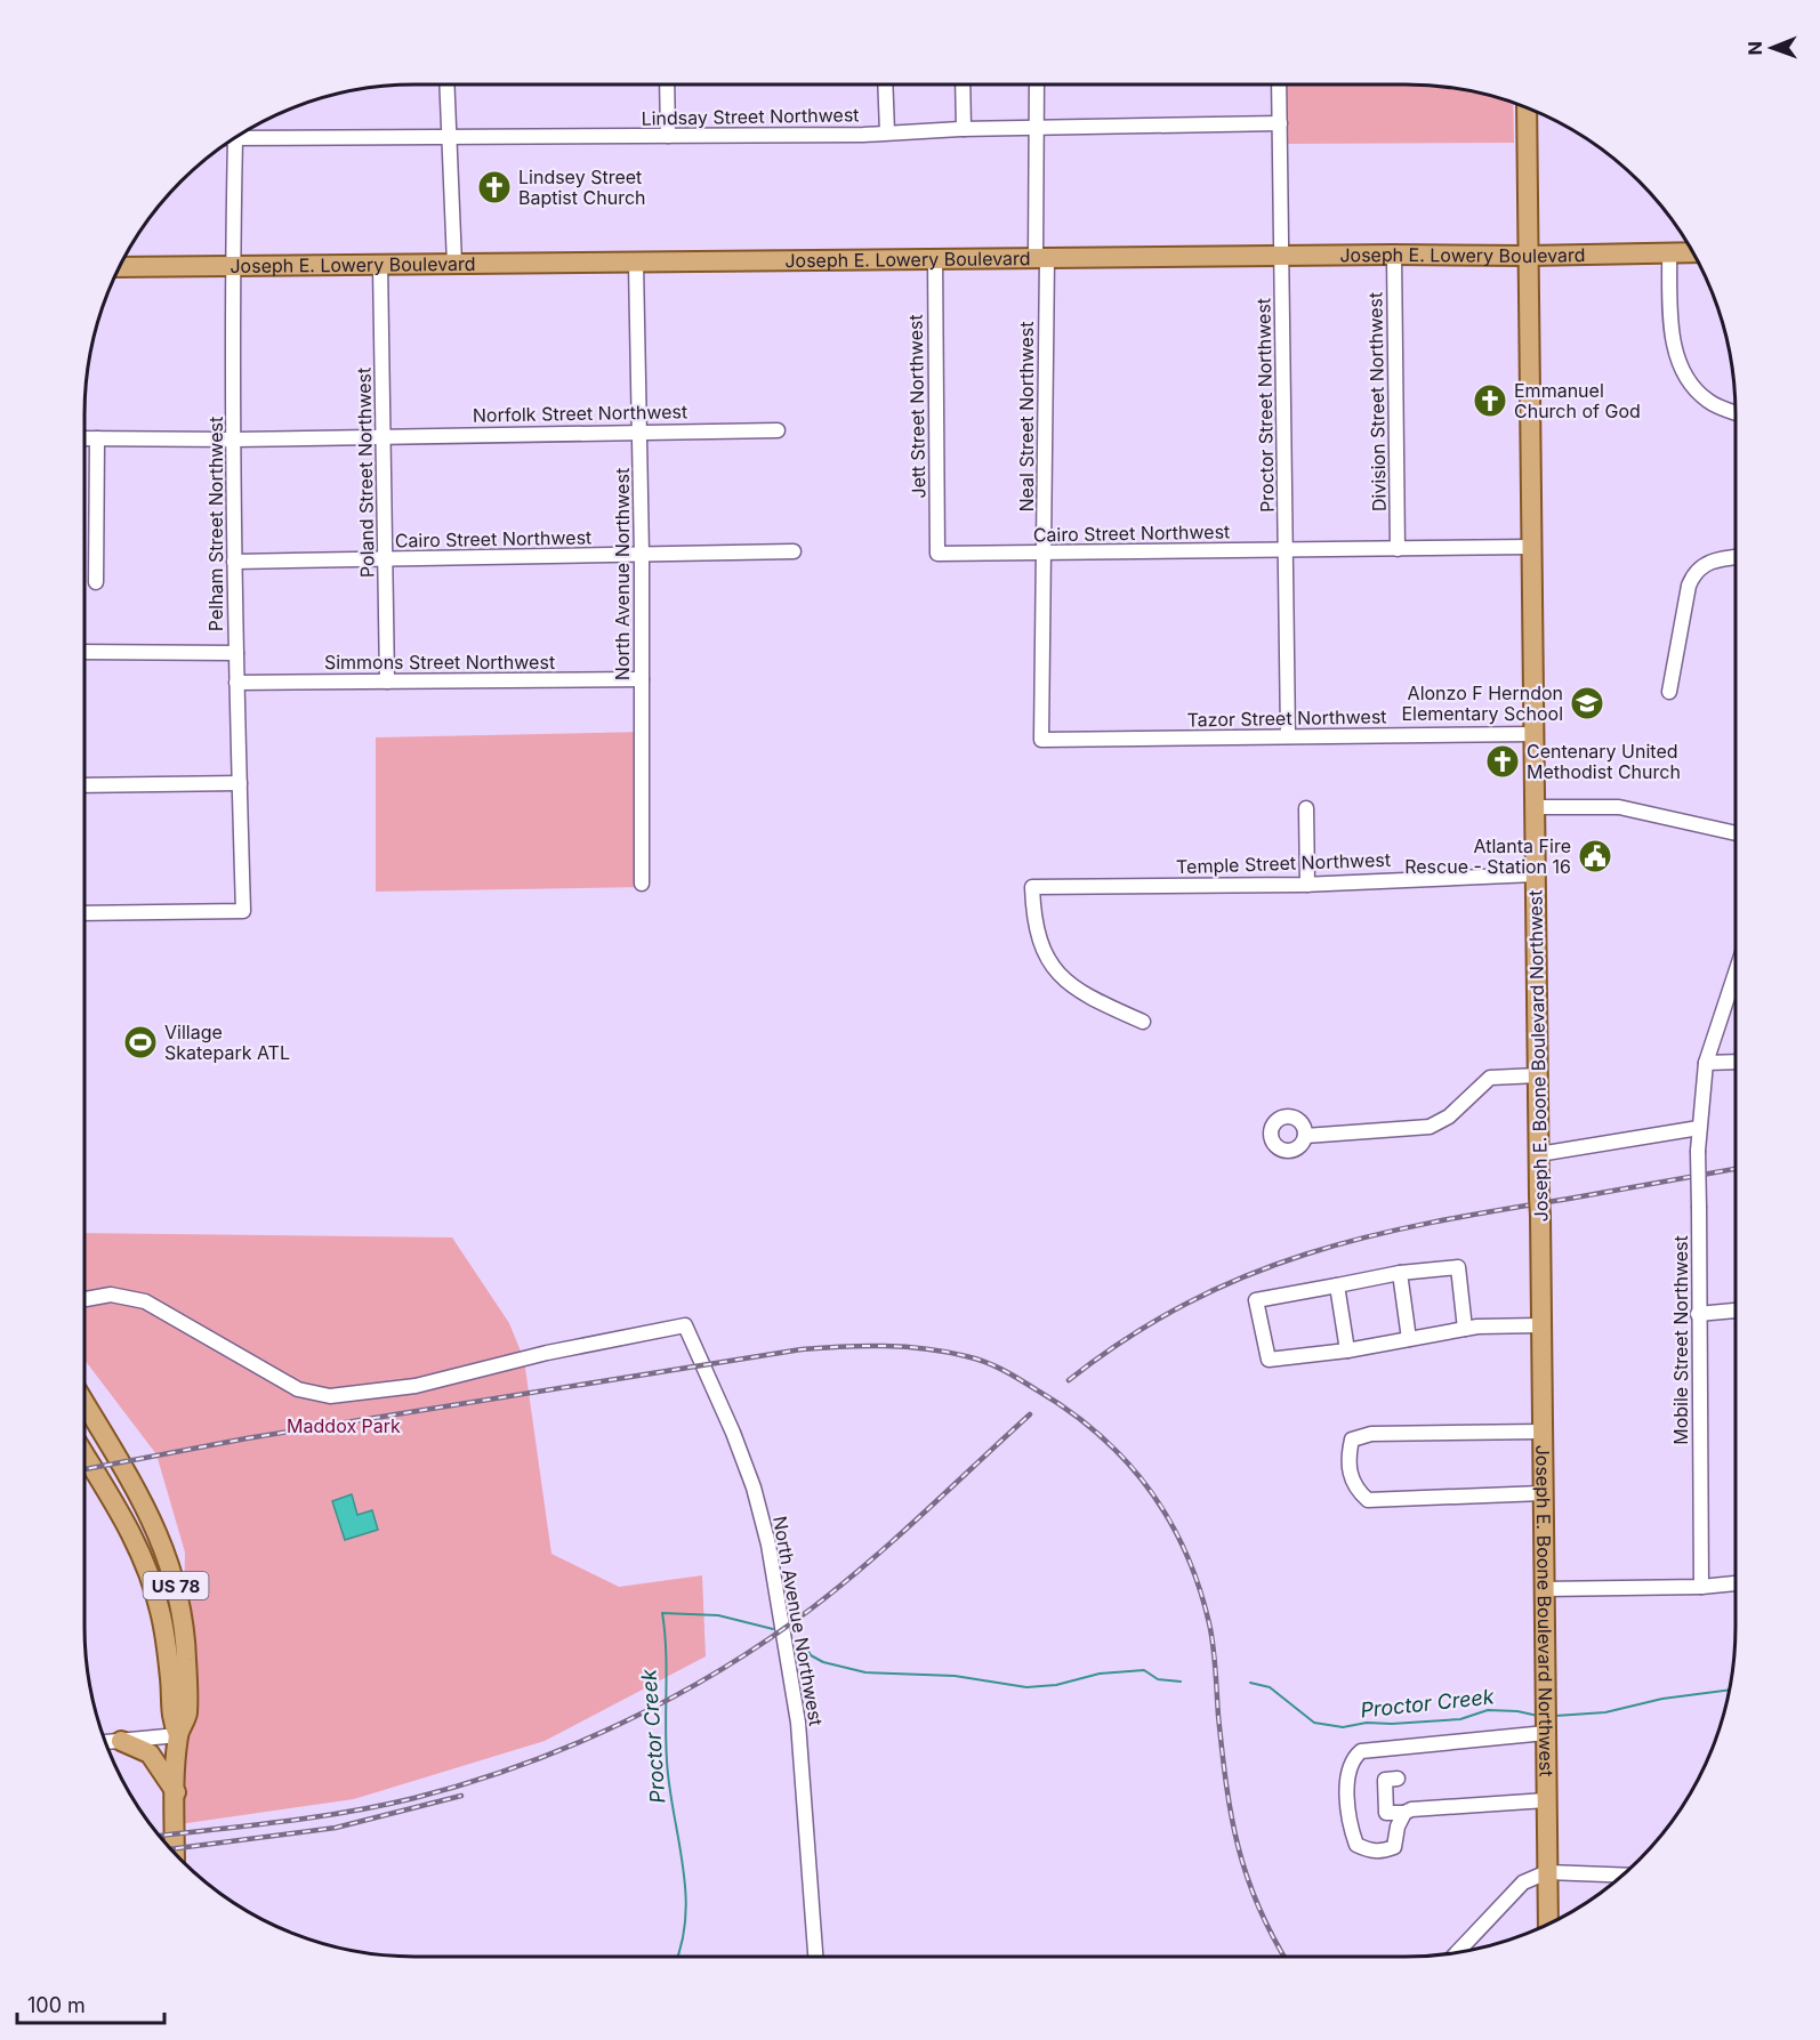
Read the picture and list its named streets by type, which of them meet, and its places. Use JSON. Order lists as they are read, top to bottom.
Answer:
{
  "streets": {
    "main road": ["Joseph E. Lowery Boulevard", "Joseph E. Boone Boulevard Northwest", "US 78"],
    "street": [
      "Lindsay Street Northwest",
      "Division Street Northwest",
      "Proctor Street Northwest",
      "Jett Street Northwest",
      "Norfolk Street Northwest",
      "Neal Street Northwest",
      "Poland Street Northwest",
      "Pelham Street Northwest",
      "Cairo Street Northwest",
      "North Avenue Northwest",
      "Simmons Street Northwest",
      "Tazor Street Northwest",
      "Temple Street Northwest",
      "Mobile Street Northwest"
    ]
  },
  "crossings": [
    ["Lindsay Street Northwest", "Proctor Street Northwest"],
    ["Lindsay Street Northwest", "Neal Street Northwest"],
    ["Joseph E. Lowery Boulevard", "Division Street Northwest"],
    ["Joseph E. Lowery Boulevard", "Proctor Street Northwest"],
    ["Joseph E. Lowery Boulevard", "Jett Street Northwest"],
    ["Joseph E. Lowery Boulevard", "Neal Street Northwest"],
    ["Joseph E. Lowery Boulevard", "Poland Street Northwest"],
    ["Joseph E. Lowery Boulevard", "Pelham Street Northwest"],
    ["Joseph E. Lowery Boulevard", "North Avenue Northwest"],
    ["Joseph E. Lowery Boulevard", "Joseph E. Boone Boulevard Northwest"],
    ["Division Street Northwest", "Cairo Street Northwest"],
    ["Proctor Street Northwest", "Cairo Street Northwest"],
    ["Proctor Street Northwest", "Tazor Street Northwest"],
    ["Jett Street Northwest", "Cairo Street Northwest"],
    ["Norfolk Street Northwest", "Poland Street Northwest"],
    ["Norfolk Street Northwest", "Pelham Street Northwest"],
    ["Norfolk Street Northwest", "North Avenue Northwest"],
    ["Neal Street Northwest", "Cairo Street Northwest"],
    ["Neal Street Northwest", "Tazor Street Northwest"],
    ["Poland Street Northwest", "Cairo Street Northwest"],
    ["Poland Street Northwest", "Simmons Street Northwest"],
    ["Pelham Street Northwest", "Cairo Street Northwest"],
    ["Pelham Street Northwest", "Simmons Street Northwest"],
    ["Cairo Street Northwest", "North Avenue Northwest"],
    ["Cairo Street Northwest", "Joseph E. Boone Boulevard Northwest"],
    ["North Avenue Northwest", "Simmons Street Northwest"],
    ["Tazor Street Northwest", "Joseph E. Boone Boulevard Northwest"],
    ["Temple Street Northwest", "Joseph E. Boone Boulevard Northwest"]
  ],
  "water": ["Proctor Creek"],
  "parks": ["Maddox Park"],
  "places": {
    "church": ["Lindsey Street Baptist Church", "Emmanuel Church of God", "Centenary United Methodist Church"],
    "school or university": ["Alonzo F Herndon Elementary School"],
    "public building": ["Atlanta Fire Rescue - Station 16"],
    "sports": ["Village Skatepark ATL"]
  },
  "scale_bar": "100 m",
  "north": "left"
}
